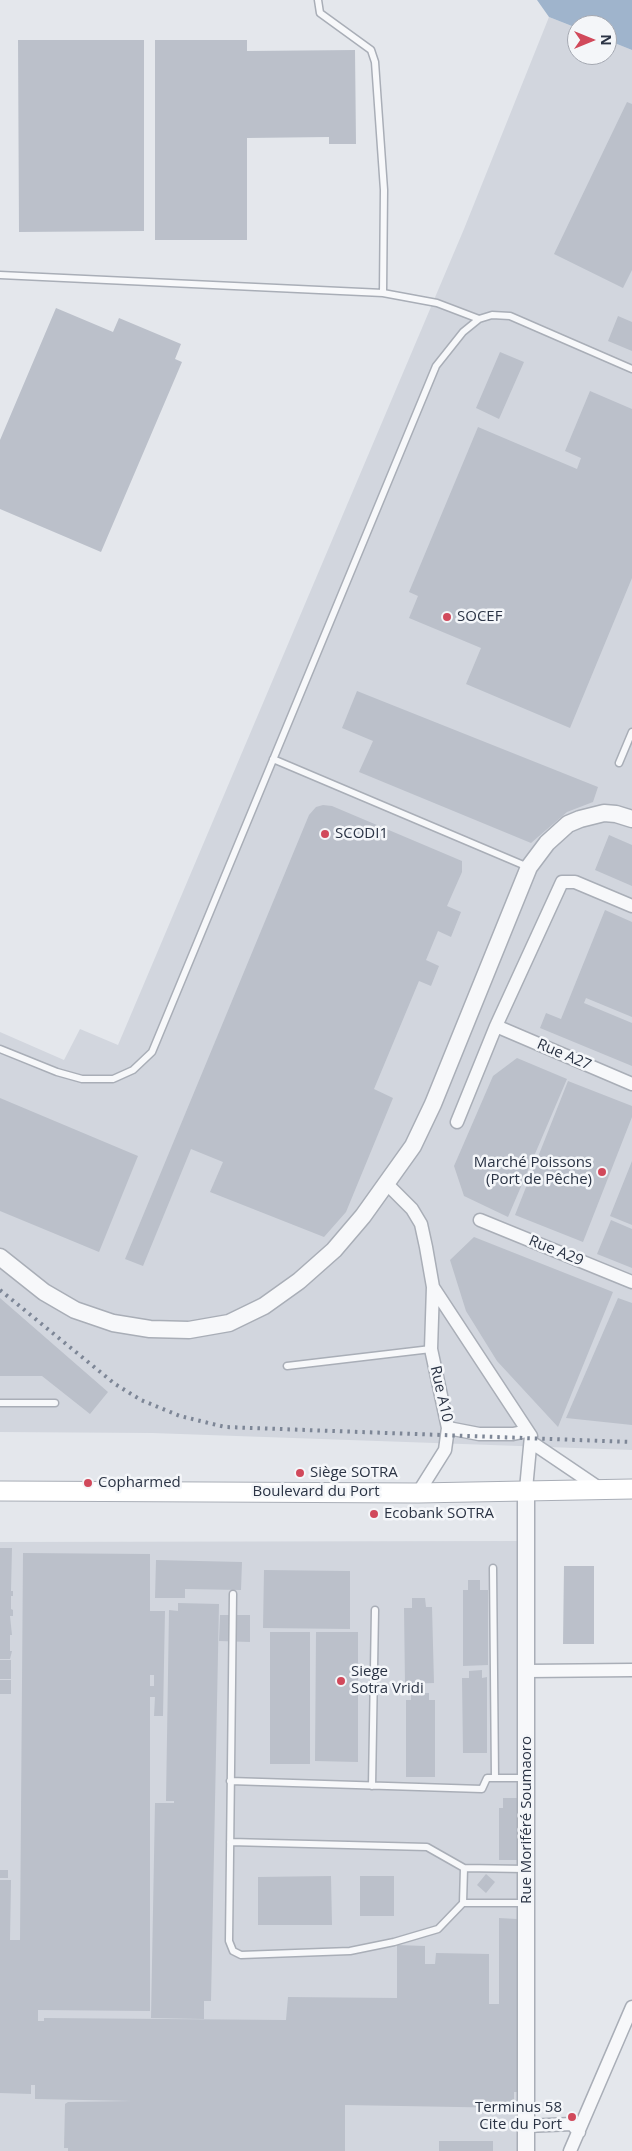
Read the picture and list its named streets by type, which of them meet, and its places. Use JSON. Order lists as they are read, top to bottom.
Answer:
{
  "streets": {
    "main road": ["Boulevard du Port"],
    "street": [
      "Rue A27",
      "Rue A29",
      "Rue A10",
      "Rue Moriféré Soumaoro"
    ]
  },
  "crossings": [
    ["Rue A10", "Boulevard du Port"],
    ["Boulevard du Port", "Rue Moriféré Soumaoro"]
  ],
  "places": [
    "SOCEF",
    "SCODI1",
    "Marché Poissons (Port de Pêche)",
    "Siège SOTRA",
    "Copharmed",
    "Ecobank SOTRA",
    "Siege Sotra Vridi",
    "Terminus 58 Cite du Port"
  ],
  "north": "right"
}
